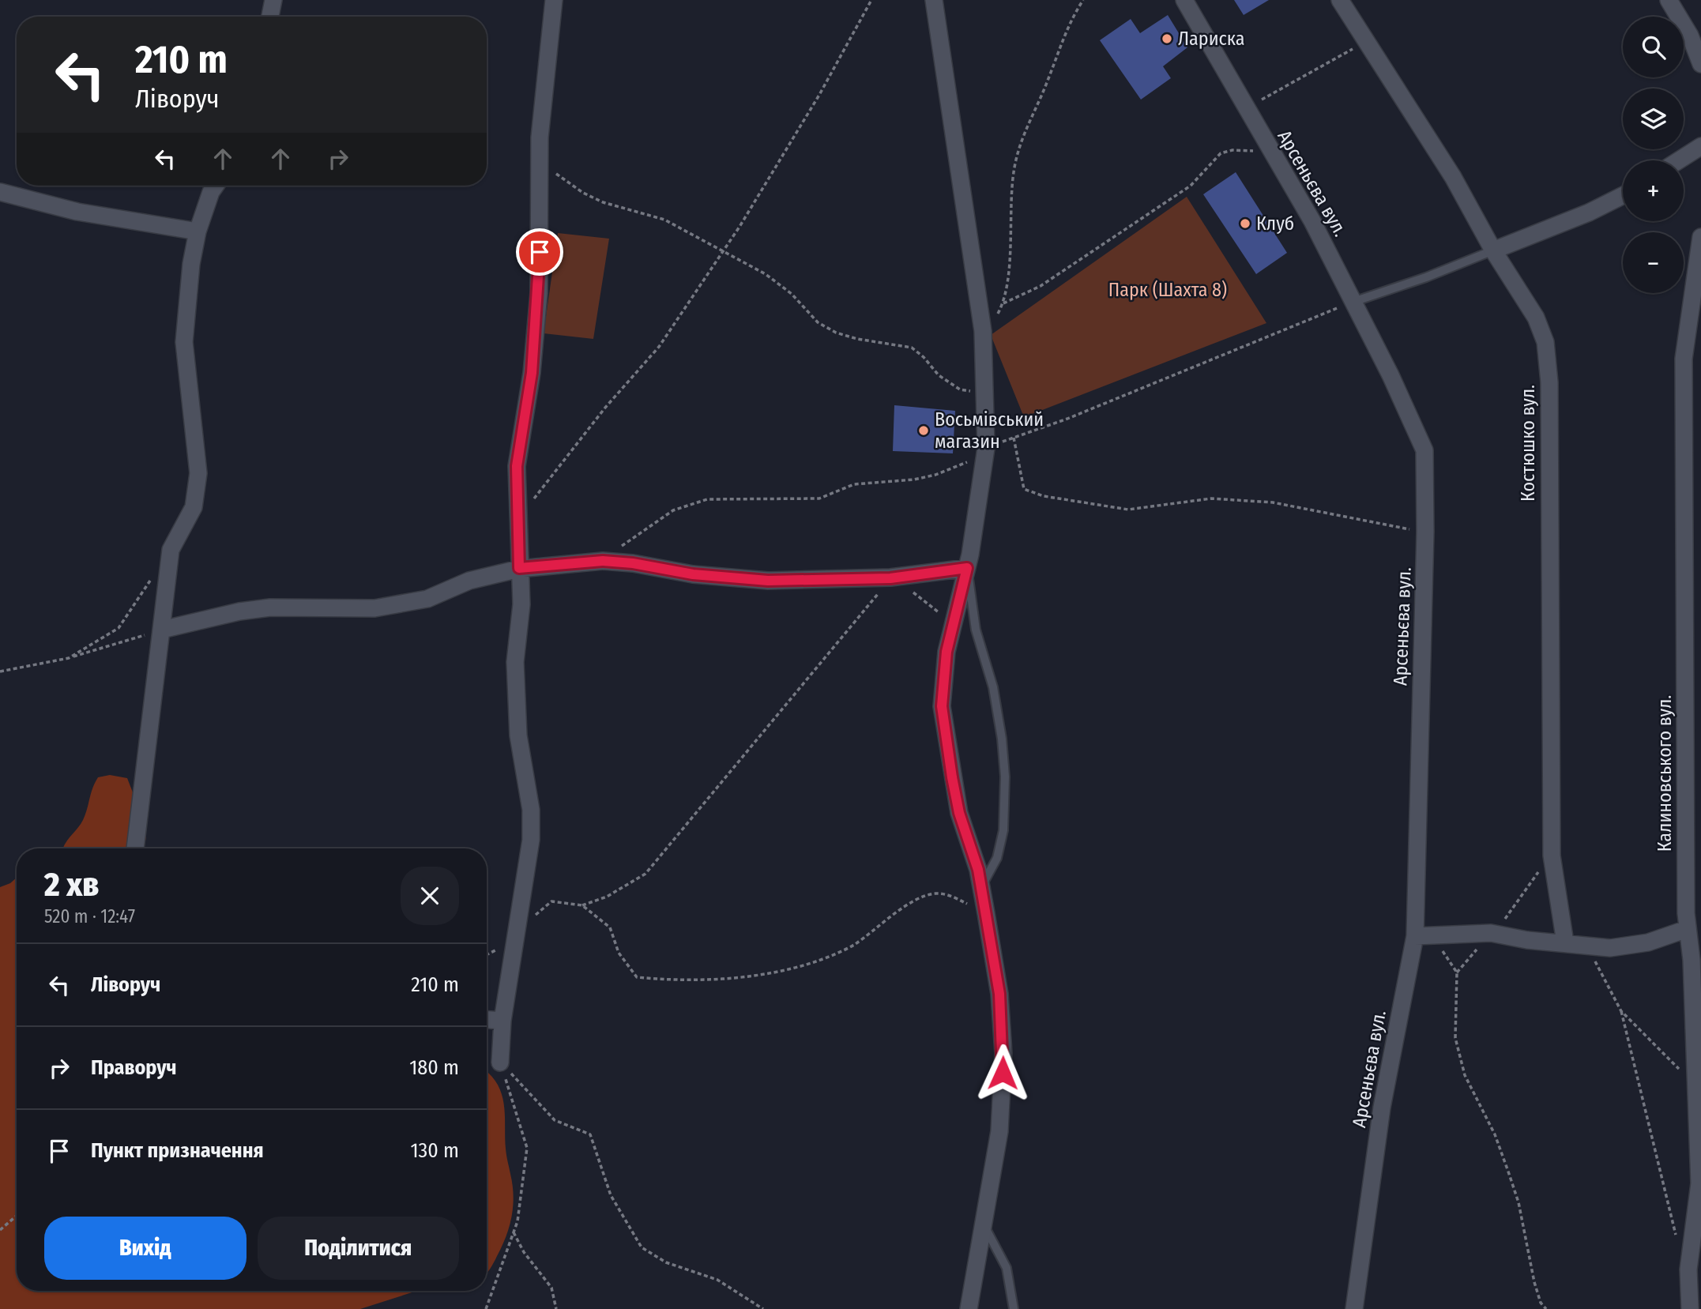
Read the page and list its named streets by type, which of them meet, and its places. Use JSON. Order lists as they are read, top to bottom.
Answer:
{
  "streets": {
    "street": ["Арсеньєва вул.", "Костюшко вул.", "Калиновського вул."]
  },
  "parks": ["Парк (Шахта 8)"],
  "places": ["Лариска", "Клуб", "Восьмівський магазин"],
  "page": {
    "map_buttons": ["+", "−"],
    "turn": ["210 m", "Ліворуч"],
    "heading": ["2 хв", "520 m · 12:47"],
    "list": [
      {
        "name": "Ліворуч",
        "value": "210 m"
      },
      {
        "name": "Праворуч",
        "value": "180 m"
      },
      {
        "name": "Пункт призначення",
        "value": "130 m"
      }
    ],
    "buttons": ["Вихід", "Поділитися"]
  }
}
